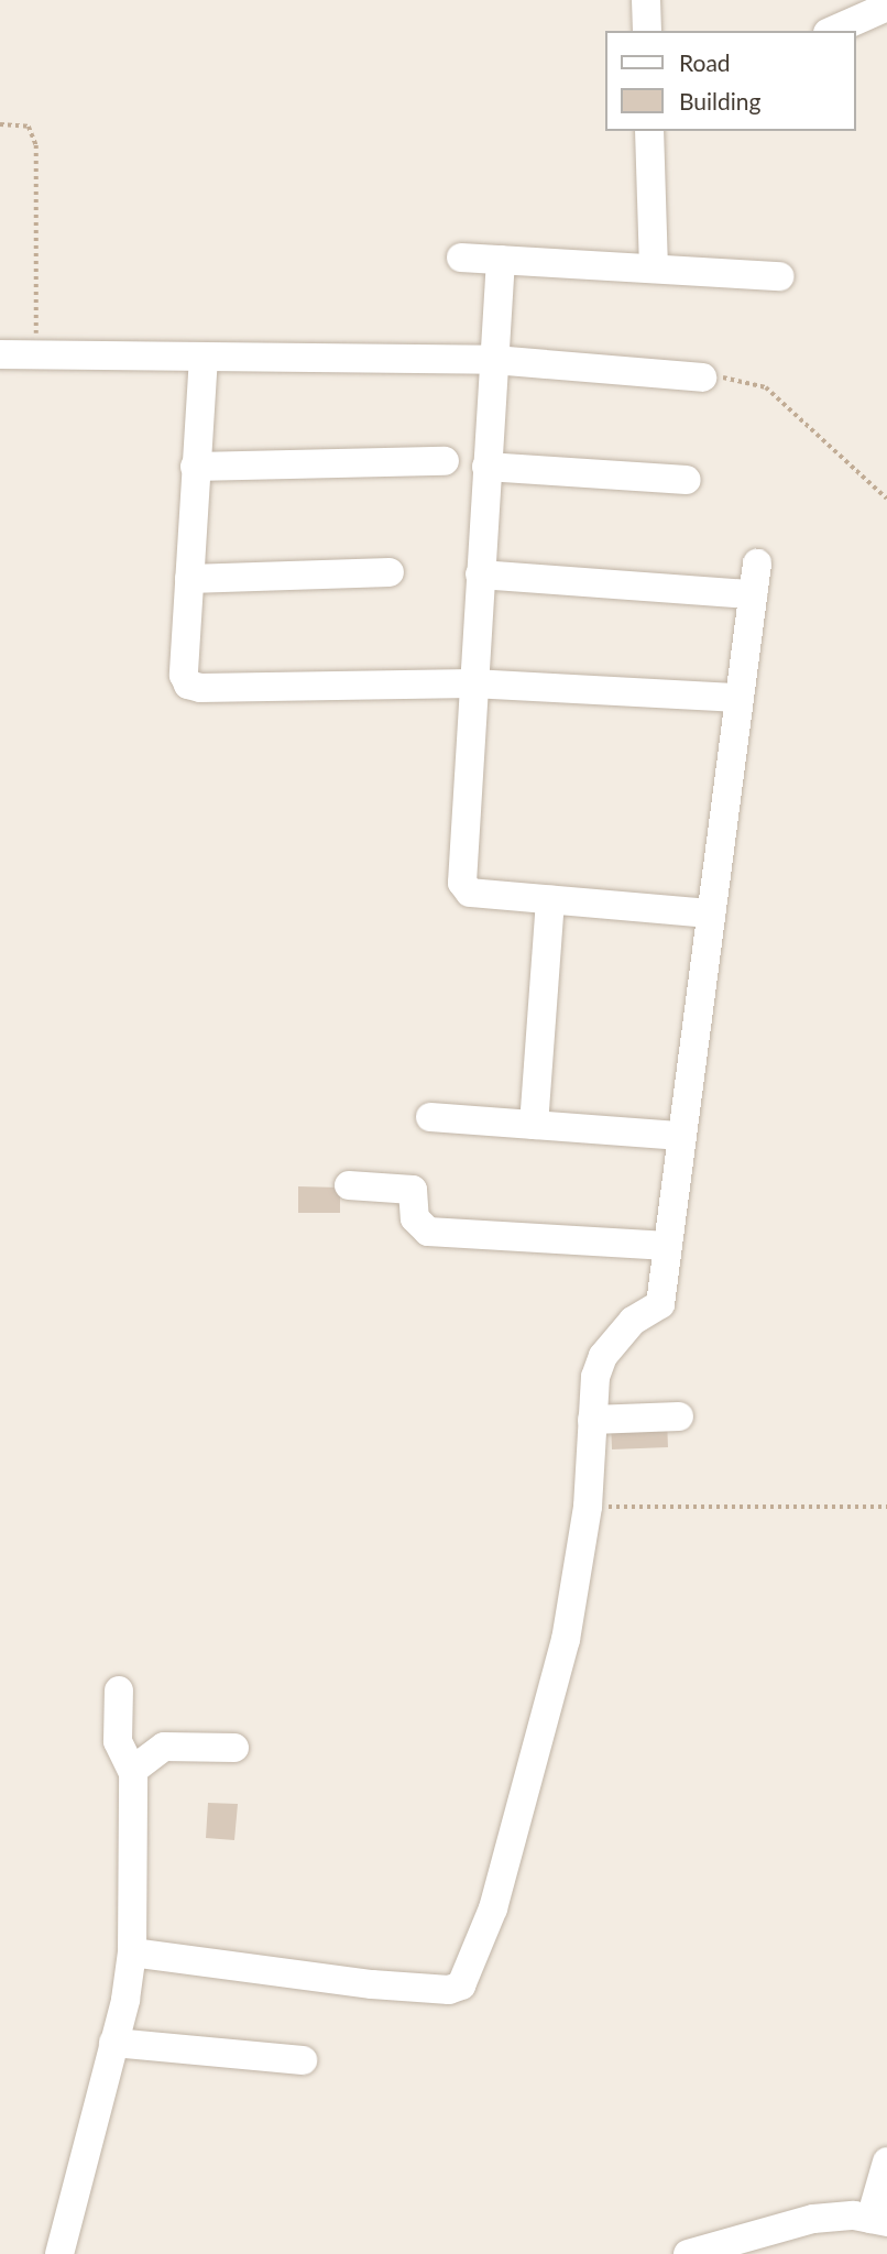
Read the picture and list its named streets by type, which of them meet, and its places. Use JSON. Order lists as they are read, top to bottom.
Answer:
{
  "legend": ["Road", "Building"]
}
